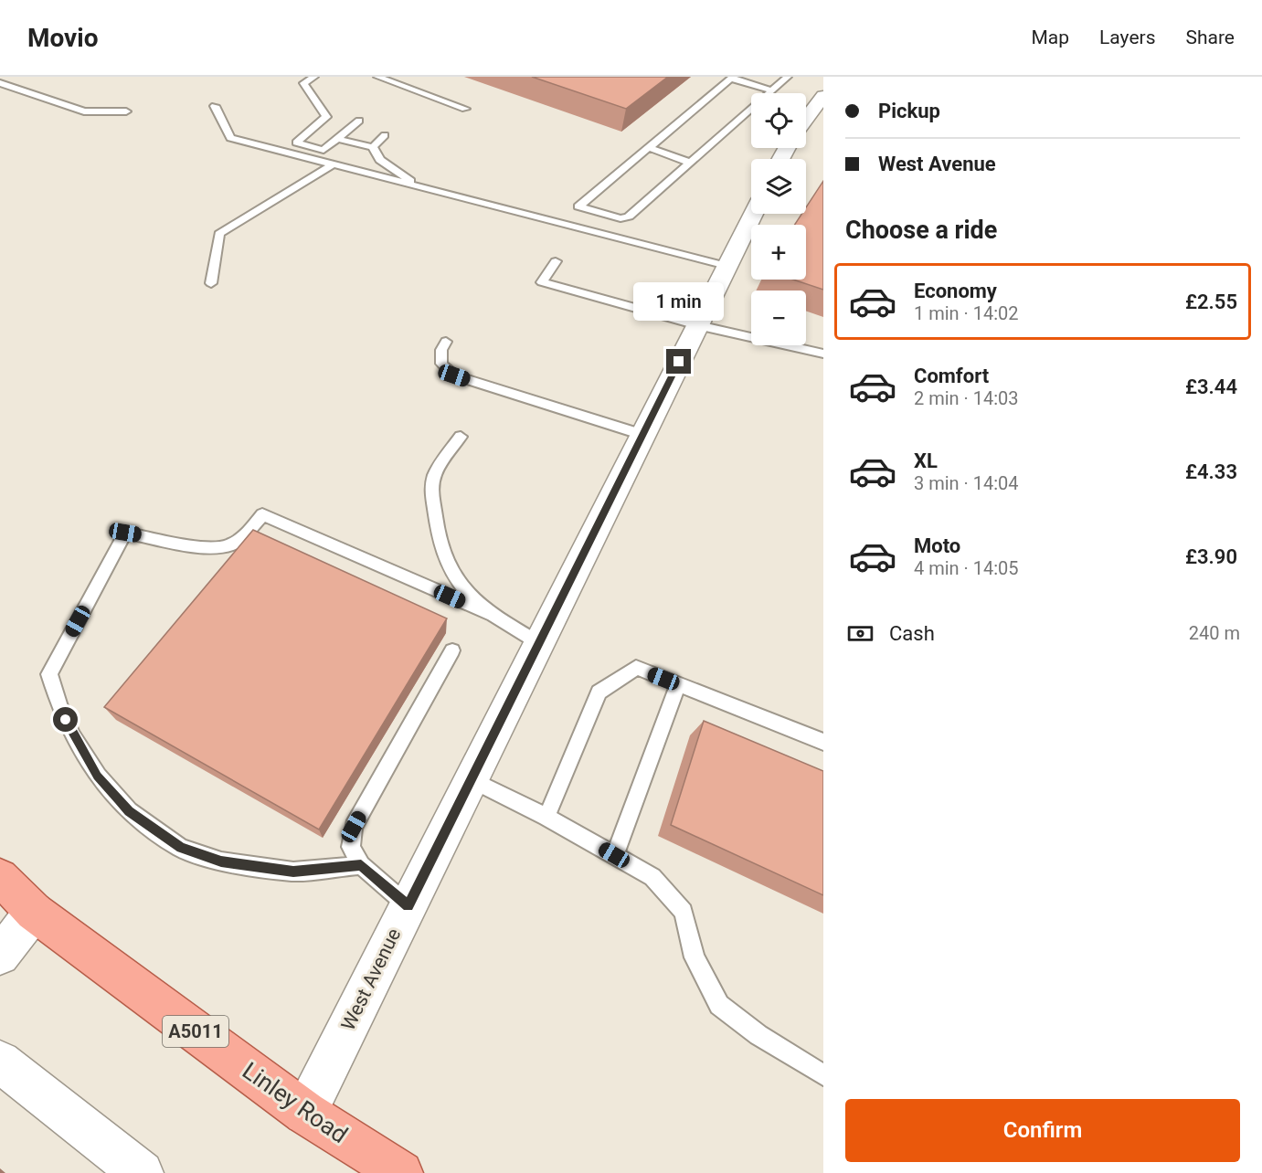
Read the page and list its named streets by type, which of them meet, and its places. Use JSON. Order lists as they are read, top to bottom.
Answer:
{
  "streets": {
    "main road": ["A5011", "Linley Road"],
    "street": ["West Avenue"]
  },
  "crossings": [
    ["West Avenue", "Linley Road"]
  ],
  "page": {
    "header": "Movio",
    "nav": ["Map", "Layers", "Share"],
    "banner": ["Pickup", "West Avenue"],
    "map_buttons": ["+", "−"],
    "heading": "Choose a ride",
    "list": [
      {
        "name": "Economy",
        "note": "1 min · 14:02",
        "value": "£2.55"
      },
      {
        "name": "Comfort",
        "note": "2 min · 14:03",
        "value": "£3.44"
      },
      {
        "name": "XL",
        "note": "3 min · 14:04",
        "value": "£4.33"
      },
      {
        "name": "Moto",
        "note": "4 min · 14:05",
        "value": "£3.90"
      }
    ],
    "bubble": "1 min",
    "pay": ["Cash", "240 m"],
    "buttons": "Confirm"
  }
}
